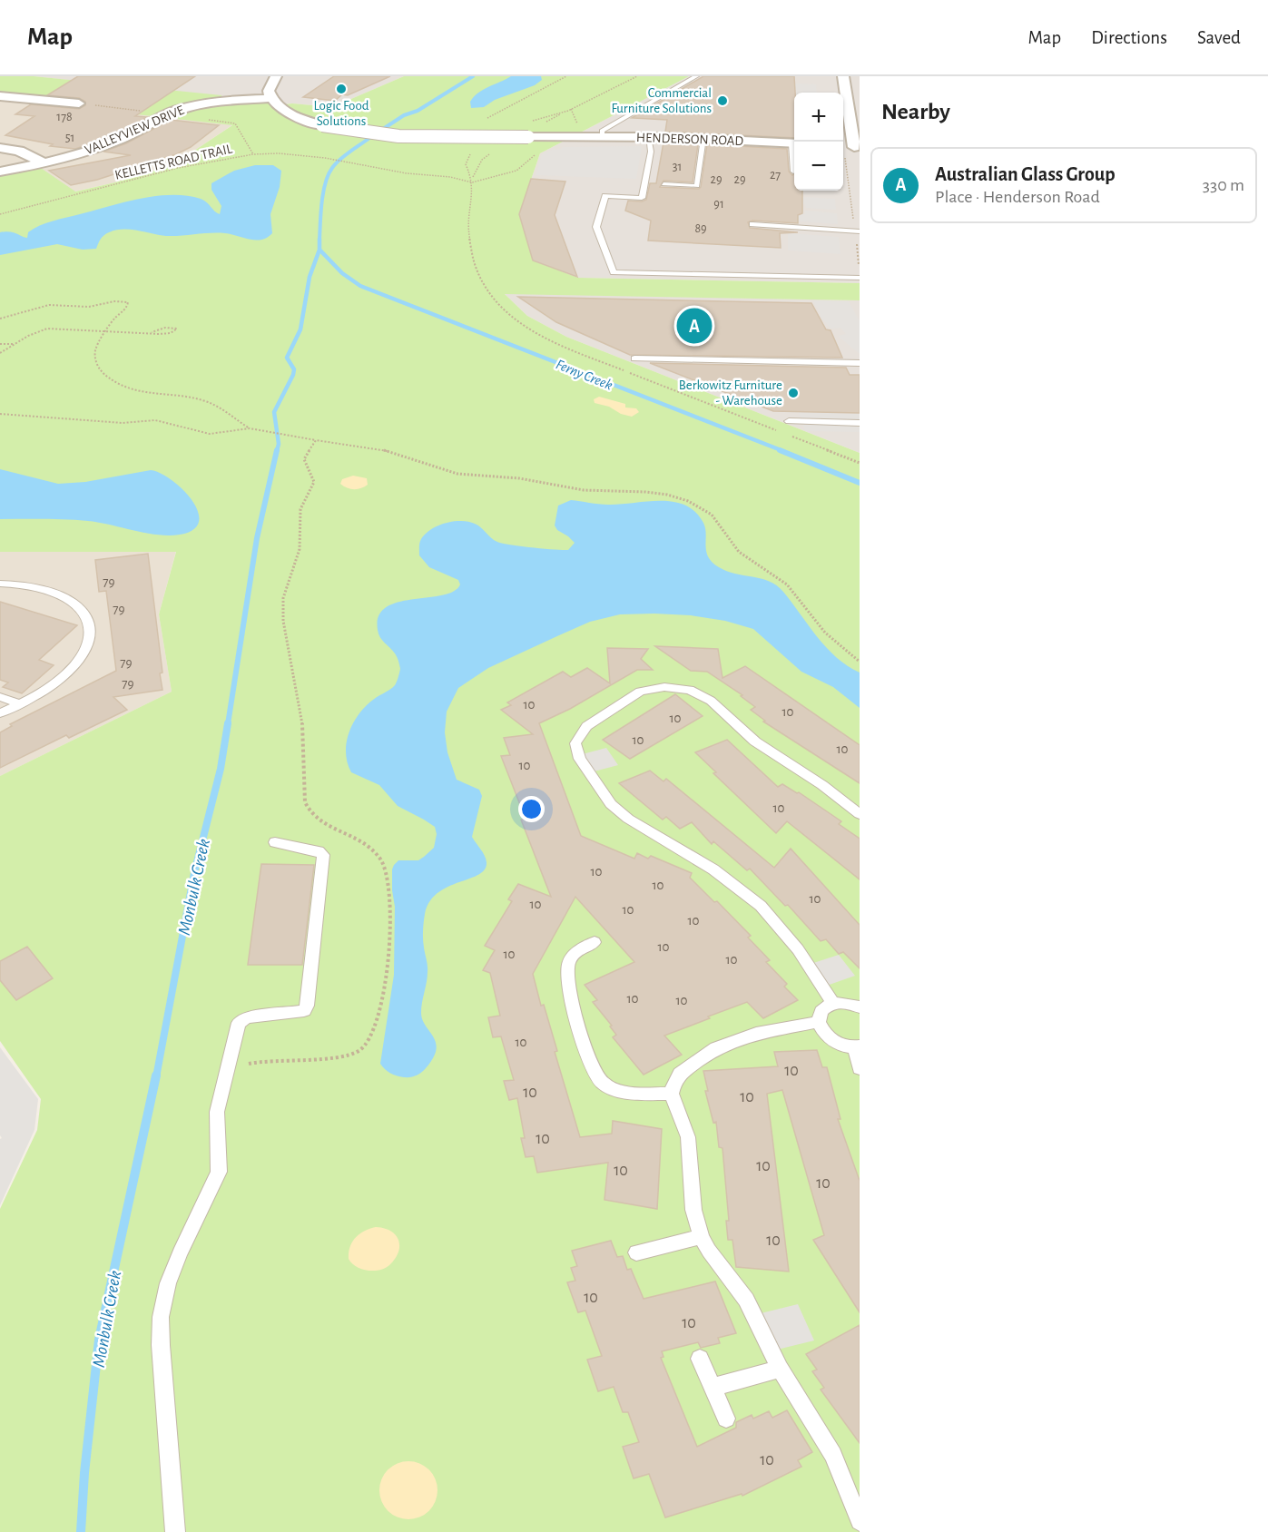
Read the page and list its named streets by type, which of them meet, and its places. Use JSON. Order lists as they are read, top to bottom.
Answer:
{
  "streets": {
    "street": ["VALLEYVIEW DRIVE", "HENDERSON ROAD"],
    "path": ["KELLETTS ROAD TRAIL"]
  },
  "crossings": [
    ["VALLEYVIEW DRIVE", "HENDERSON ROAD"]
  ],
  "water": ["Ferny Creek", "Monbulk Creek"],
  "places": ["Logic Food Solutions", "Commercial Furniture Solutions", "Berkowitz Furniture - Warehouse"],
  "house_numbers": [
    "178",
    "51",
    "31",
    "27",
    "29",
    "29",
    "91",
    "89",
    "79",
    "79",
    "79",
    "79",
    "10",
    "10",
    "10",
    "10",
    "10",
    "10",
    "10",
    "10",
    "10",
    "10",
    "10",
    "10",
    "10",
    "10",
    "10",
    "10",
    "10",
    "10",
    "10",
    "10",
    "10",
    "10",
    "10",
    "10",
    "10",
    "10",
    "10",
    "10",
    "10",
    "10"
  ],
  "page": {
    "header": "Map",
    "nav": ["Map", "Directions", "Saved"],
    "heading": "Nearby",
    "map_buttons": ["+", "−"],
    "list": [
      {
        "mark": "A",
        "name": "Australian Glass Group",
        "note": "Place · Henderson Road",
        "value": "330 m"
      }
    ],
    "pins": "A"
  }
}
